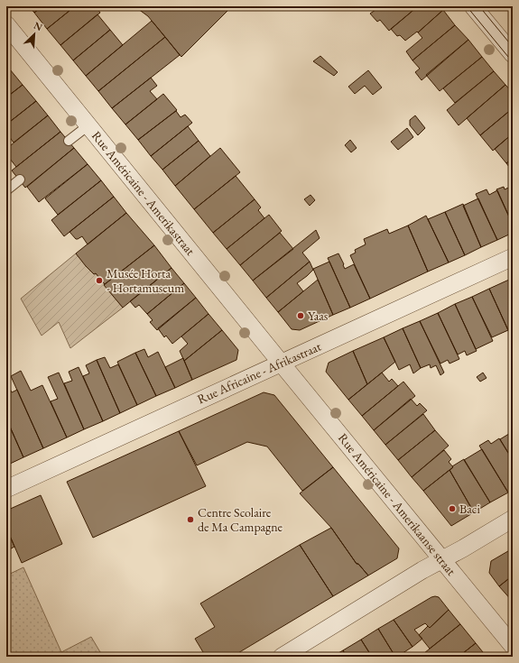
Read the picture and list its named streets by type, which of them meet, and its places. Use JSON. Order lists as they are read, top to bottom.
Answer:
{
  "streets": {
    "street": ["Rue Américaine - Amerikastraat", "Rue Africaine - Afrikastraat", "Rue Américaine - Amerikaanse straat"]
  },
  "crossings": [
    ["Rue Américaine - Amerikastraat", "Rue Africaine - Afrikastraat"],
    ["Rue Américaine - Amerikastraat", "Rue Américaine - Amerikaanse straat"],
    ["Rue Africaine - Afrikastraat", "Rue Américaine - Amerikaanse straat"]
  ],
  "places": [
    "Musée Horta - Hortamuseum",
    "Yaas",
    "Baci",
    "Centre Scolaire de Ma Campagne"
  ],
  "north": "top right"
}
